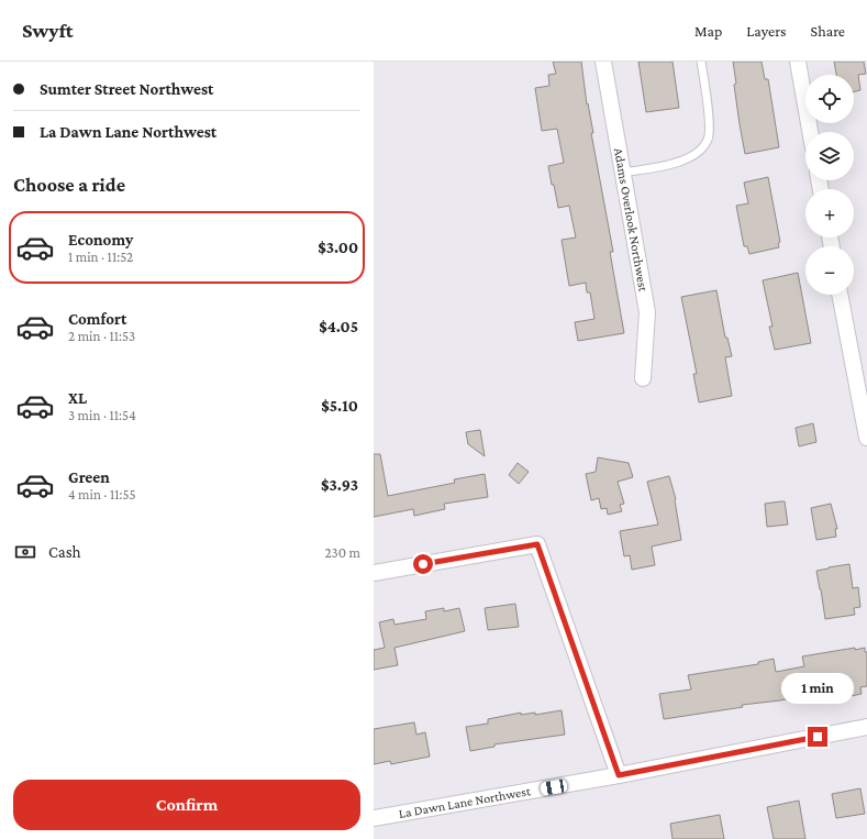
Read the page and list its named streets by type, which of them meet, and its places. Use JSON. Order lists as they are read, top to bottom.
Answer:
{
  "streets": {
    "street": ["Adams Overlook Northwest", "La Dawn Lane Northwest"]
  },
  "page": {
    "header": "Swyft",
    "nav": ["Map", "Layers", "Share"],
    "banner": ["Sumter Street Northwest", "La Dawn Lane Northwest"],
    "map_buttons": ["+", "−"],
    "heading": "Choose a ride",
    "list": [
      {
        "name": "Economy",
        "note": "1 min · 11:52",
        "value": "$3.00"
      },
      {
        "name": "Comfort",
        "note": "2 min · 11:53",
        "value": "$4.05"
      },
      {
        "name": "XL",
        "note": "3 min · 11:54",
        "value": "$5.10"
      },
      {
        "name": "Green",
        "note": "4 min · 11:55",
        "value": "$3.93"
      }
    ],
    "pay": ["Cash", "230 m"],
    "bubble": "1 min",
    "buttons": "Confirm"
  }
}
